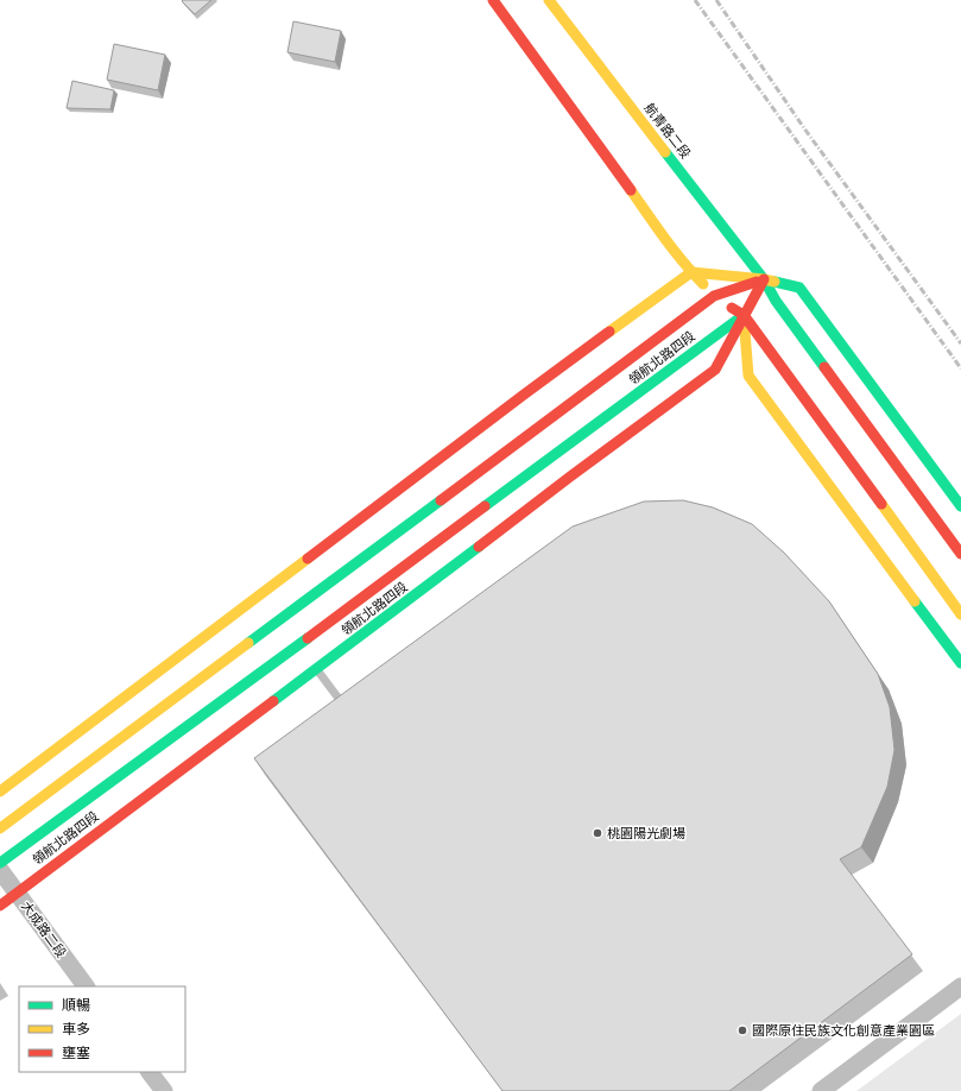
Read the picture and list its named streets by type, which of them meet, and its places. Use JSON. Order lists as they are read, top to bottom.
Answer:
{
  "streets": {
    "street": ["航青路二段", "領航北路四段", "大成路二段"]
  },
  "crossings": [
    ["航青路二段", "領航北路四段"],
    ["領航北路四段", "大成路二段"]
  ],
  "places": ["桃園陽光劇場", "國際原住民族文化創意產業園區"],
  "legend": ["順暢", "車多", "壅塞"]
}
